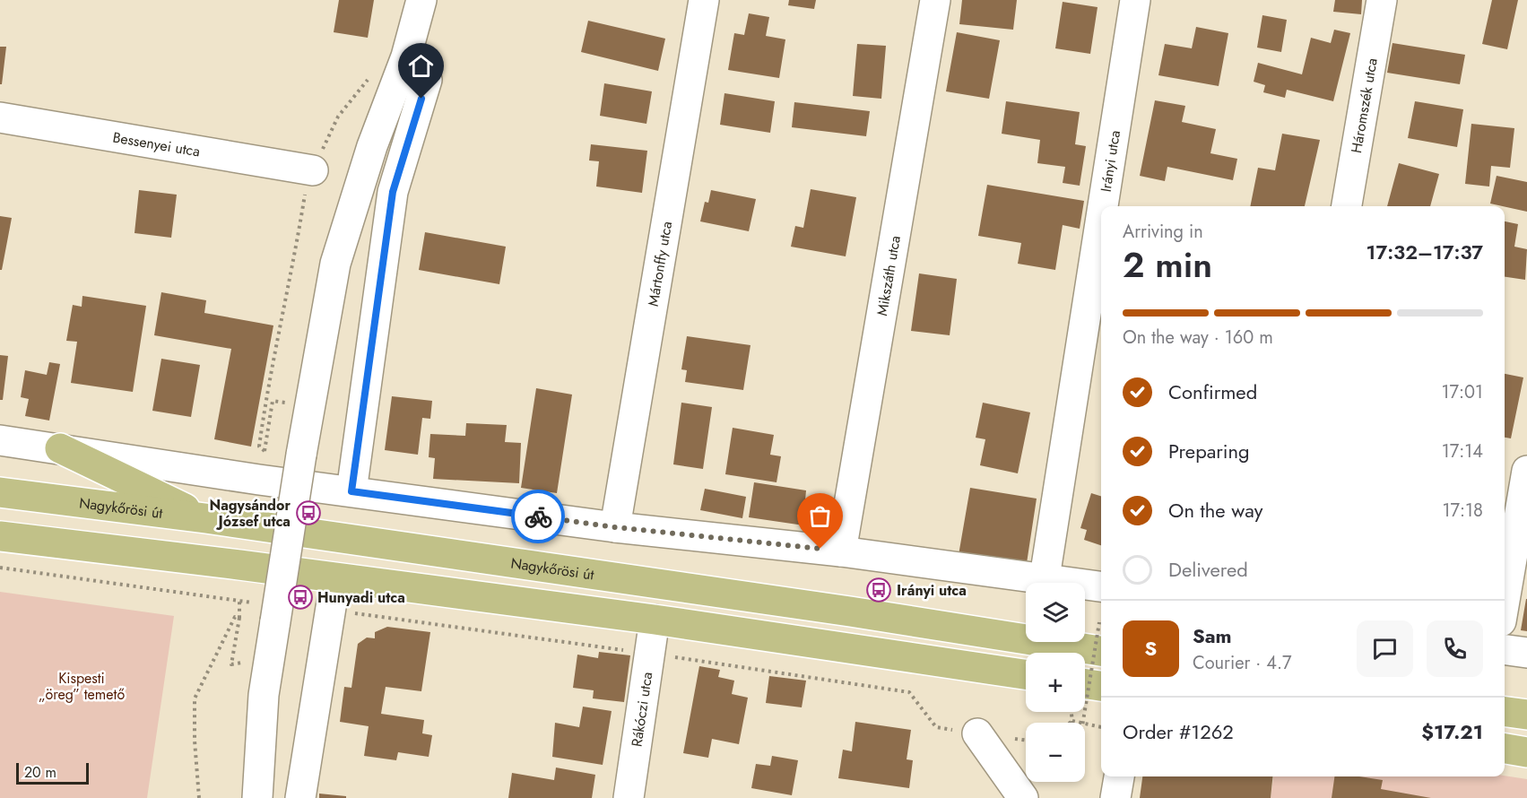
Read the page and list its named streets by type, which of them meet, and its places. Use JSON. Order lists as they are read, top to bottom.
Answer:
{
  "streets": {
    "main road": ["Nagykőrösi út"],
    "street": [
      "Háromszék utca",
      "Bessenyei utca",
      "Irányi utca",
      "Mártonffy utca",
      "Mikszáth utca",
      "Rákóczi utca"
    ]
  },
  "parks": ["Kispesti „öreg” temető"],
  "places": {
    "bus stop": ["Nagysándor József utca", "Irányi utca", "Hunyadi utca"]
  },
  "scale_bar": "20 m",
  "page": {
    "heading": ["2 min", "Arriving in", "17:32–17:37"],
    "panel": [
      "Sam",
      "Courier · 4.7",
      "Order #1262",
      "$17.21"
    ],
    "bar": "On the way · 160 m",
    "list": [
      ["Confirmed", "17:01"],
      ["Preparing", "17:14"],
      ["On the way", "17:18"],
      "Delivered"
    ],
    "map_buttons": ["+", "−"],
    "round": "S",
    "scale": "20 m"
  }
}
